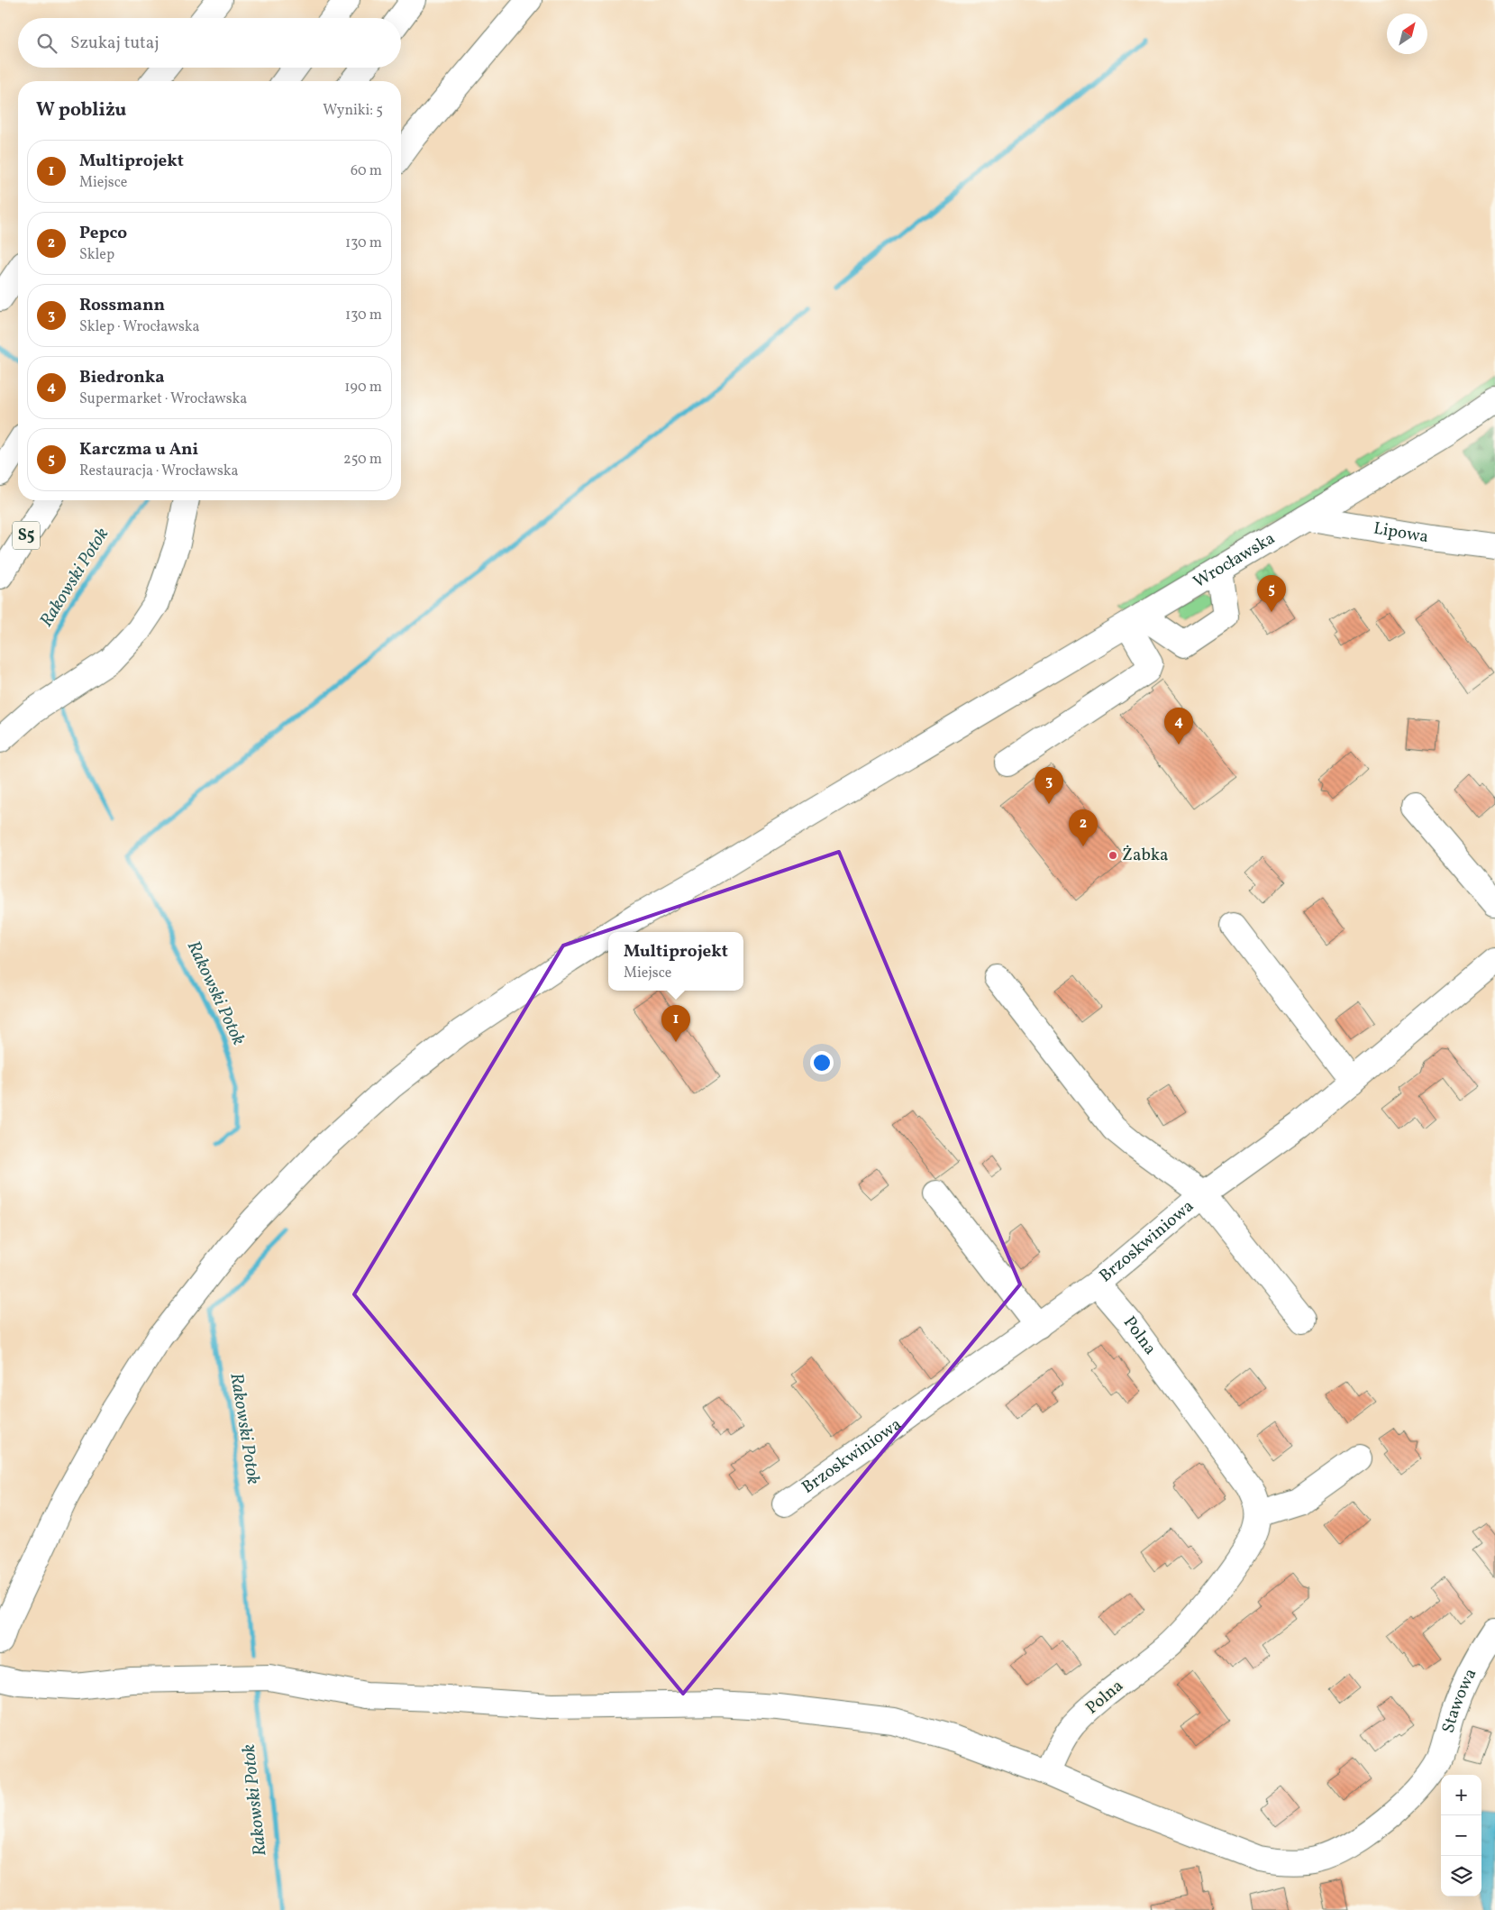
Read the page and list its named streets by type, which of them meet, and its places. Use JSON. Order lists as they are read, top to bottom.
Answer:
{
  "streets": {
    "main road": [
      "Lipowa",
      "S5",
      "Wrocławska",
      "Brzoskwiniowa",
      "Polna",
      "Stawowa"
    ]
  },
  "crossings": [
    ["Lipowa", "Wrocławska"],
    ["Brzoskwiniowa", "Polna"],
    ["Polna", "Stawowa"]
  ],
  "water": ["Rakowski Potok"],
  "places": ["Żabka"],
  "north": "top right",
  "page": {
    "search": "Szukaj tutaj",
    "heading": ["W pobliżu", "Wyniki: 5"],
    "list": [
      {
        "mark": "1",
        "name": "Multiprojekt",
        "note": "Miejsce",
        "value": "60 m"
      },
      {
        "mark": "2",
        "name": "Pepco",
        "note": "Sklep",
        "value": "130 m"
      },
      {
        "mark": "3",
        "name": "Rossmann",
        "note": "Sklep · Wrocławska",
        "value": "130 m"
      },
      {
        "mark": "4",
        "name": "Biedronka",
        "note": "Supermarket · Wrocławska",
        "value": "190 m"
      },
      {
        "mark": "5",
        "name": "Karczma u Ani",
        "note": "Restauracja · Wrocławska",
        "value": "250 m"
      }
    ],
    "pins": [
      "5",
      "4",
      "3",
      "2",
      "1"
    ],
    "popup": ["Multiprojekt", "Miejsce"],
    "map_buttons": ["+", "−"]
  }
}
